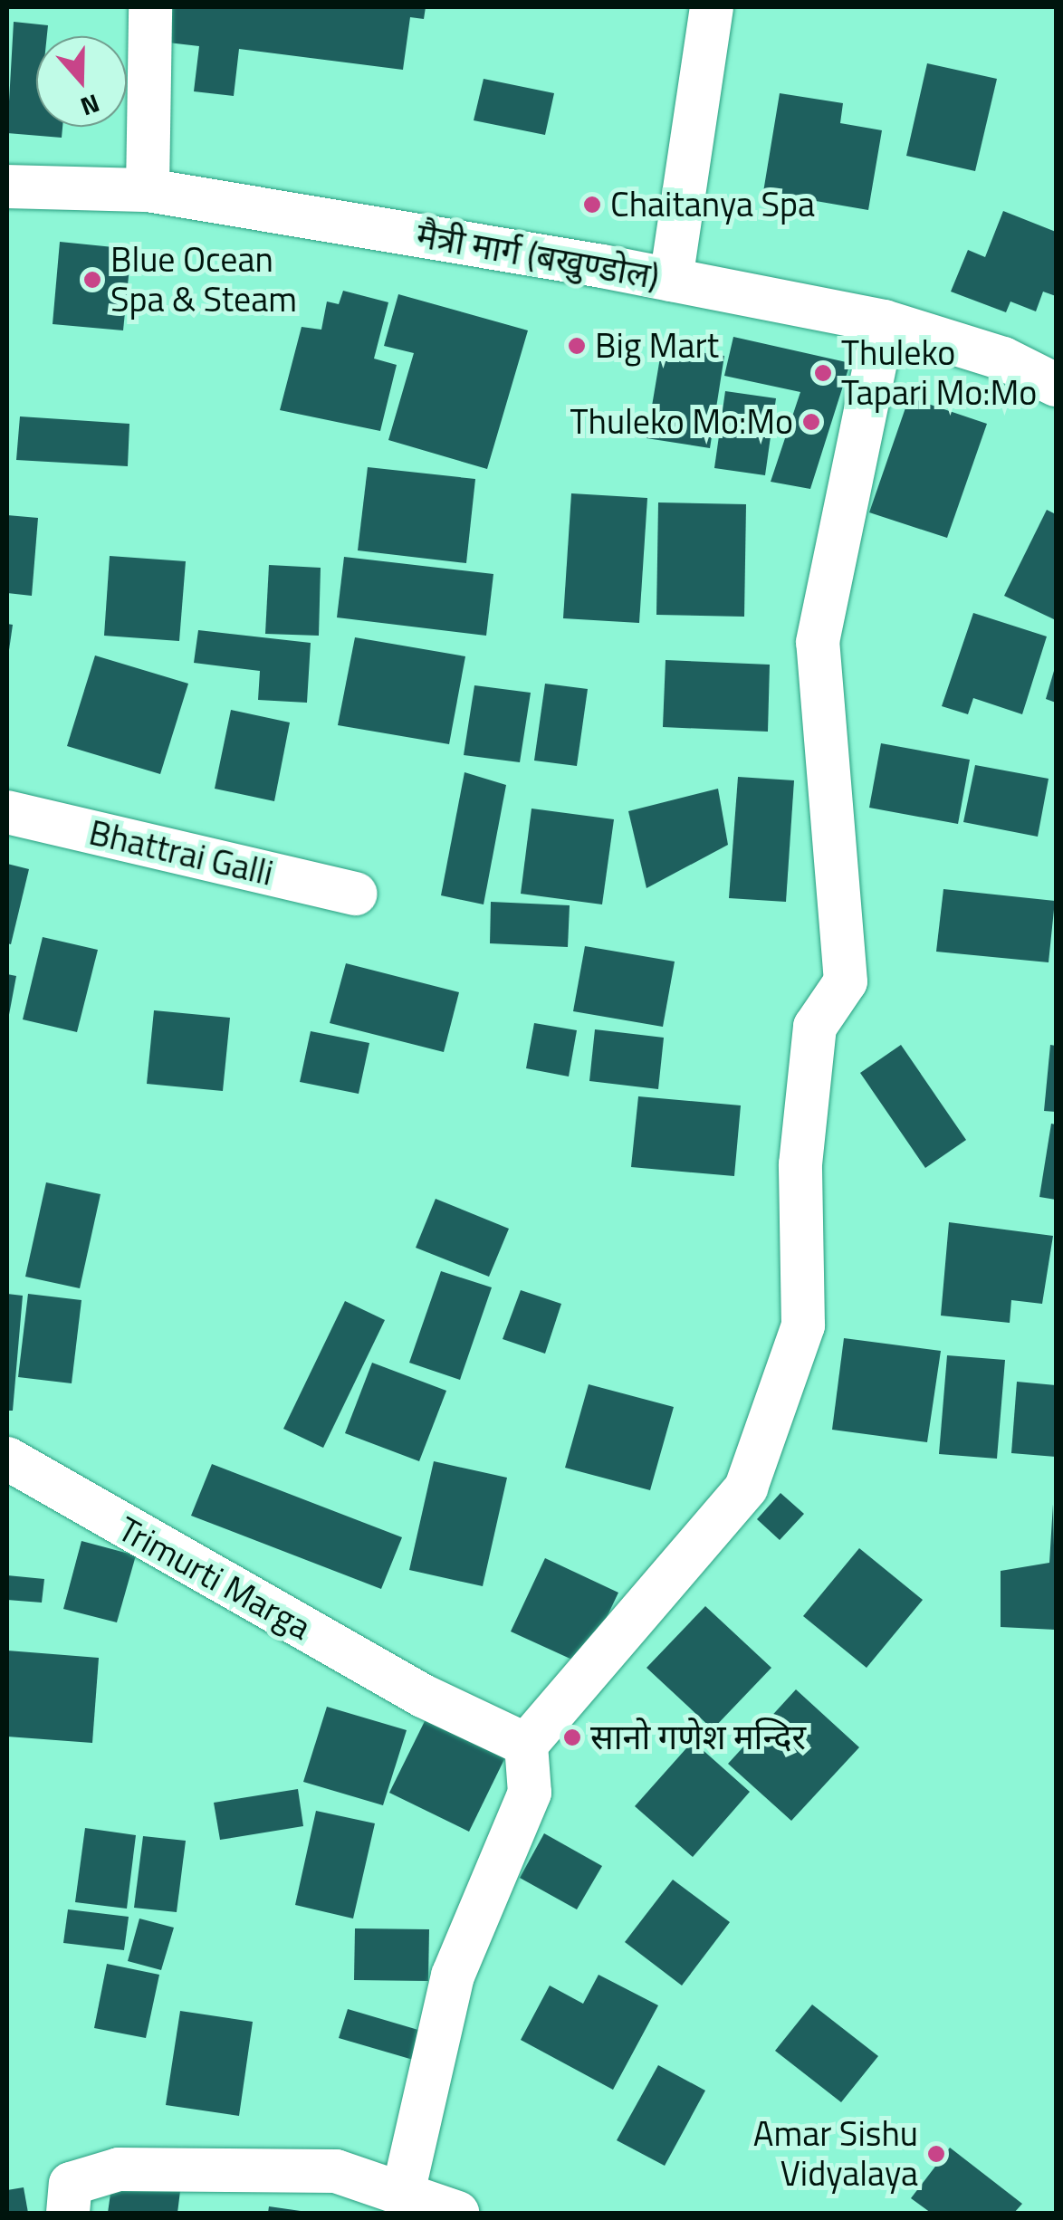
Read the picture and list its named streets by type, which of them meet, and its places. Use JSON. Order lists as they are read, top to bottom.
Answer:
{
  "streets": {
    "street": ["मैत्री मार्ग (बखुण्डोल)", "Bhattrai Galli", "Trimurti Marga"]
  },
  "places": [
    "Chaitanya Spa",
    "Blue Ocean Spa & Steam",
    "Big Mart",
    "Thuleko Tapari Mo:Mo",
    "Thuleko Mo:Mo",
    "सानो गणेश मन्दिर",
    "Amar Sishu Vidyalaya"
  ],
  "north": "bottom"
}
